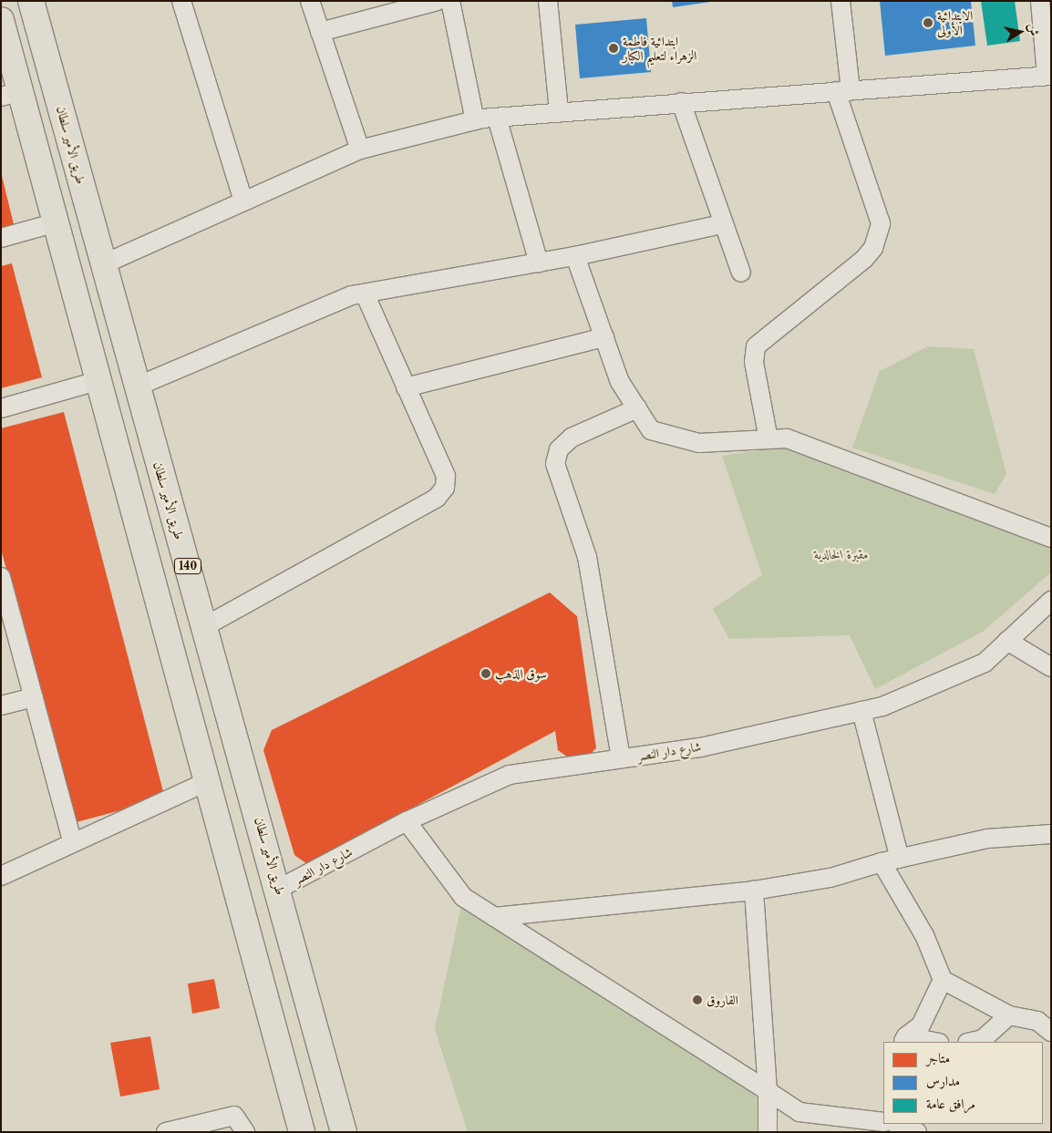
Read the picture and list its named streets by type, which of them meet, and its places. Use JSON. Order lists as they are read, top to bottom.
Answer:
{
  "streets": {
    "highway": ["طريق الأمير سلطان", "140"],
    "street": ["شارع دار النصر"]
  },
  "crossings": [
    ["طريق الأمير سلطان", "شارع دار النصر"]
  ],
  "parks": ["مقبرة الخالدية"],
  "places": [
    "الابتدائية الأولى",
    "ابتدائية فاطمة الزهراء لتعليم الكبار",
    "سوق الذهب",
    "الفاروق"
  ],
  "legend": ["متاجر", "مدارس", "مرافق عامة"],
  "north": "right"
}
